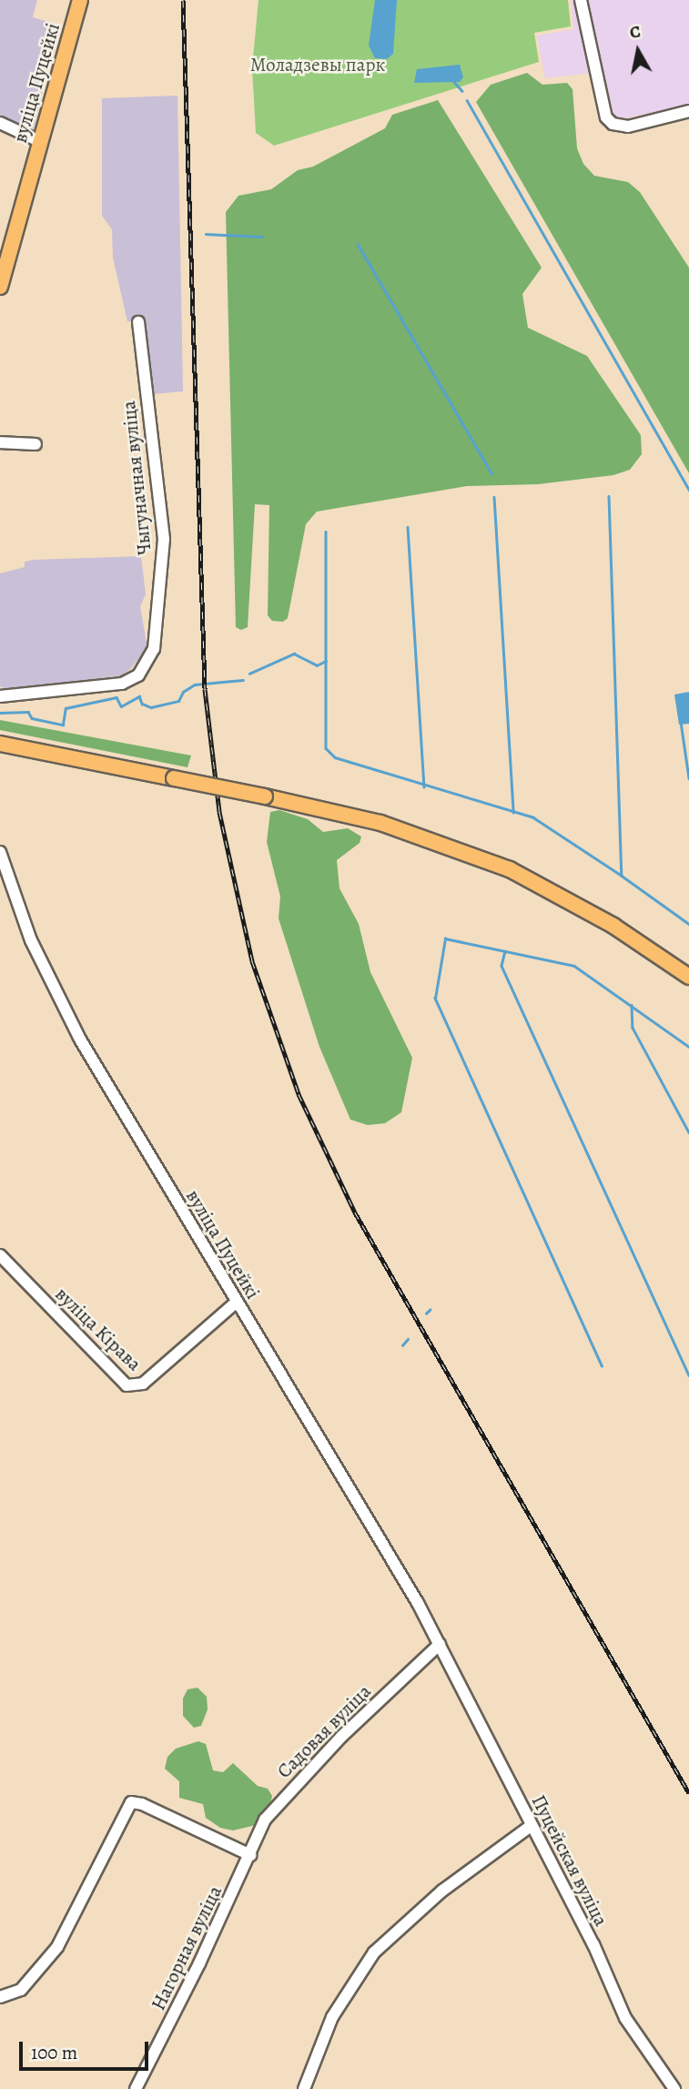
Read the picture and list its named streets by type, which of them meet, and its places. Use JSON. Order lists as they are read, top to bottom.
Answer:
{
  "streets": {
    "main road": ["вуліца Пуцейкі"],
    "street": [
      "Чыгуначная вуліца",
      "вуліца Кірава",
      "Садовая вуліца",
      "Пуцейская вуліца",
      "Нагорная вуліца"
    ]
  },
  "crossings": [
    ["вуліца Пуцейкі", "вуліца Кірава"],
    ["вуліца Пуцейкі", "Садовая вуліца"],
    ["вуліца Пуцейкі", "Пуцейская вуліца"],
    ["Садовая вуліца", "Пуцейская вуліца"],
    ["Садовая вуліца", "Нагорная вуліца"]
  ],
  "parks": ["Моладзевы парк"],
  "scale_bar": "100 m",
  "north": "top"
}
